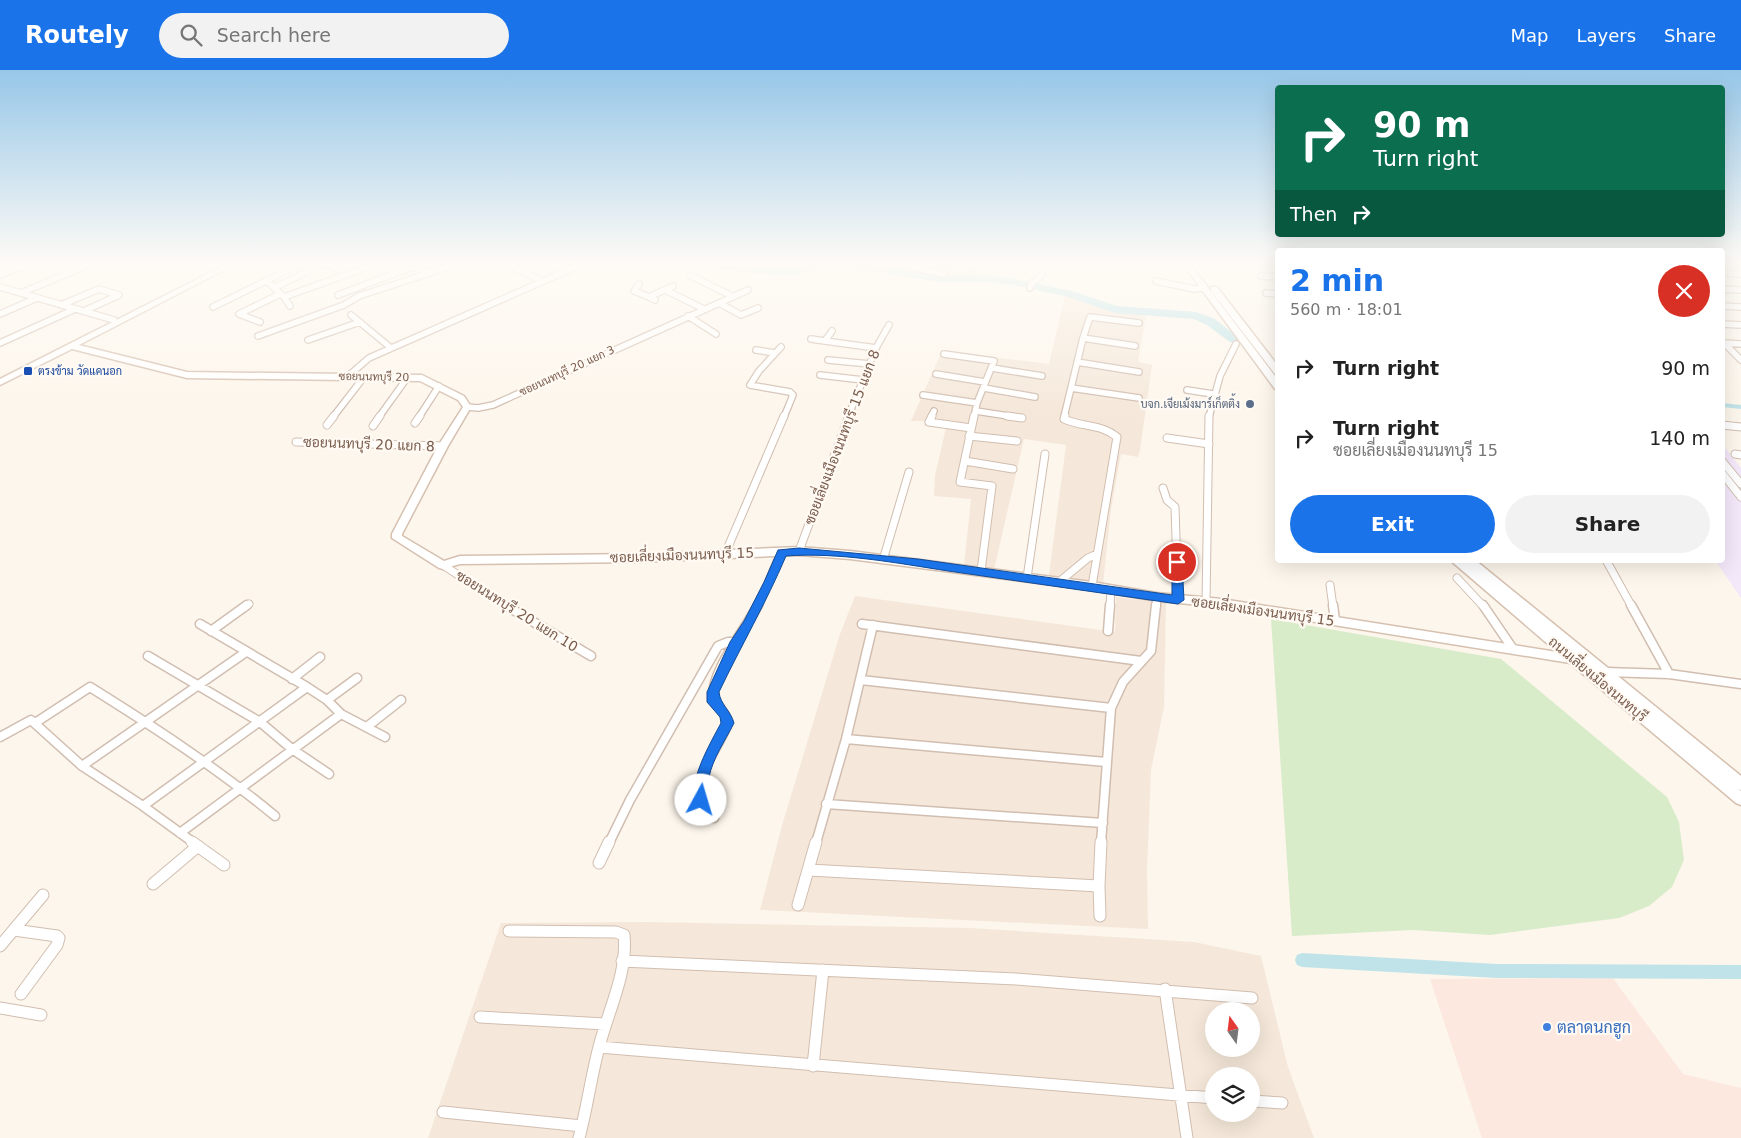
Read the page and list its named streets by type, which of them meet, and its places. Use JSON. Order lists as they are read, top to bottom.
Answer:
{
  "streets": {
    "street": [
      "ซอยนนทบุรี 20 แยก 3",
      "ซอยนนทบุรี 20",
      "ซอยเลี่ยงเมืองนนทบุรี 15 แยก 8",
      "ซอยนนทบุรี 20 แยก 8",
      "ซอยเลี่ยงเมืองนนทบุรี 15",
      "ซอยนนทบุรี 20 แยก 10",
      "ถนนเลี่ยงเมืองนนทบุรี"
    ]
  },
  "crossings": [
    ["ซอยนนทบุรี 20 แยก 3", "ซอยนนทบุรี 20"],
    ["ซอยเลี่ยงเมืองนนทบุรี 15 แยก 8", "ซอยเลี่ยงเมืองนนทบุรี 15"],
    ["ซอยเลี่ยงเมืองนนทบุรี 15", "ซอยนนทบุรี 20 แยก 10"],
    ["ซอยเลี่ยงเมืองนนทบุรี 15", "ถนนเลี่ยงเมืองนนทบุรี"]
  ],
  "places": {
    "transit": ["ตรงข้าม วัดแคนอก"],
    "other": ["บจก.เจียเม้งมาร์เก็ตติ้ง", "ตลาดนกฮูก"]
  },
  "north": "top",
  "page": {
    "header": "Routely",
    "search": "Search here",
    "nav": ["Map", "Layers", "Share"],
    "turn": ["90 m", "Turn right"],
    "then": "Then",
    "heading": ["2 min", "560 m · 18:01"],
    "list": [
      {
        "name": "Turn right",
        "value": "90 m"
      },
      {
        "name": "Turn right",
        "note": "ซอยเลี่ยงเมืองนนทบุรี 15",
        "value": "140 m"
      }
    ],
    "buttons": ["Exit", "Share"]
  }
}
